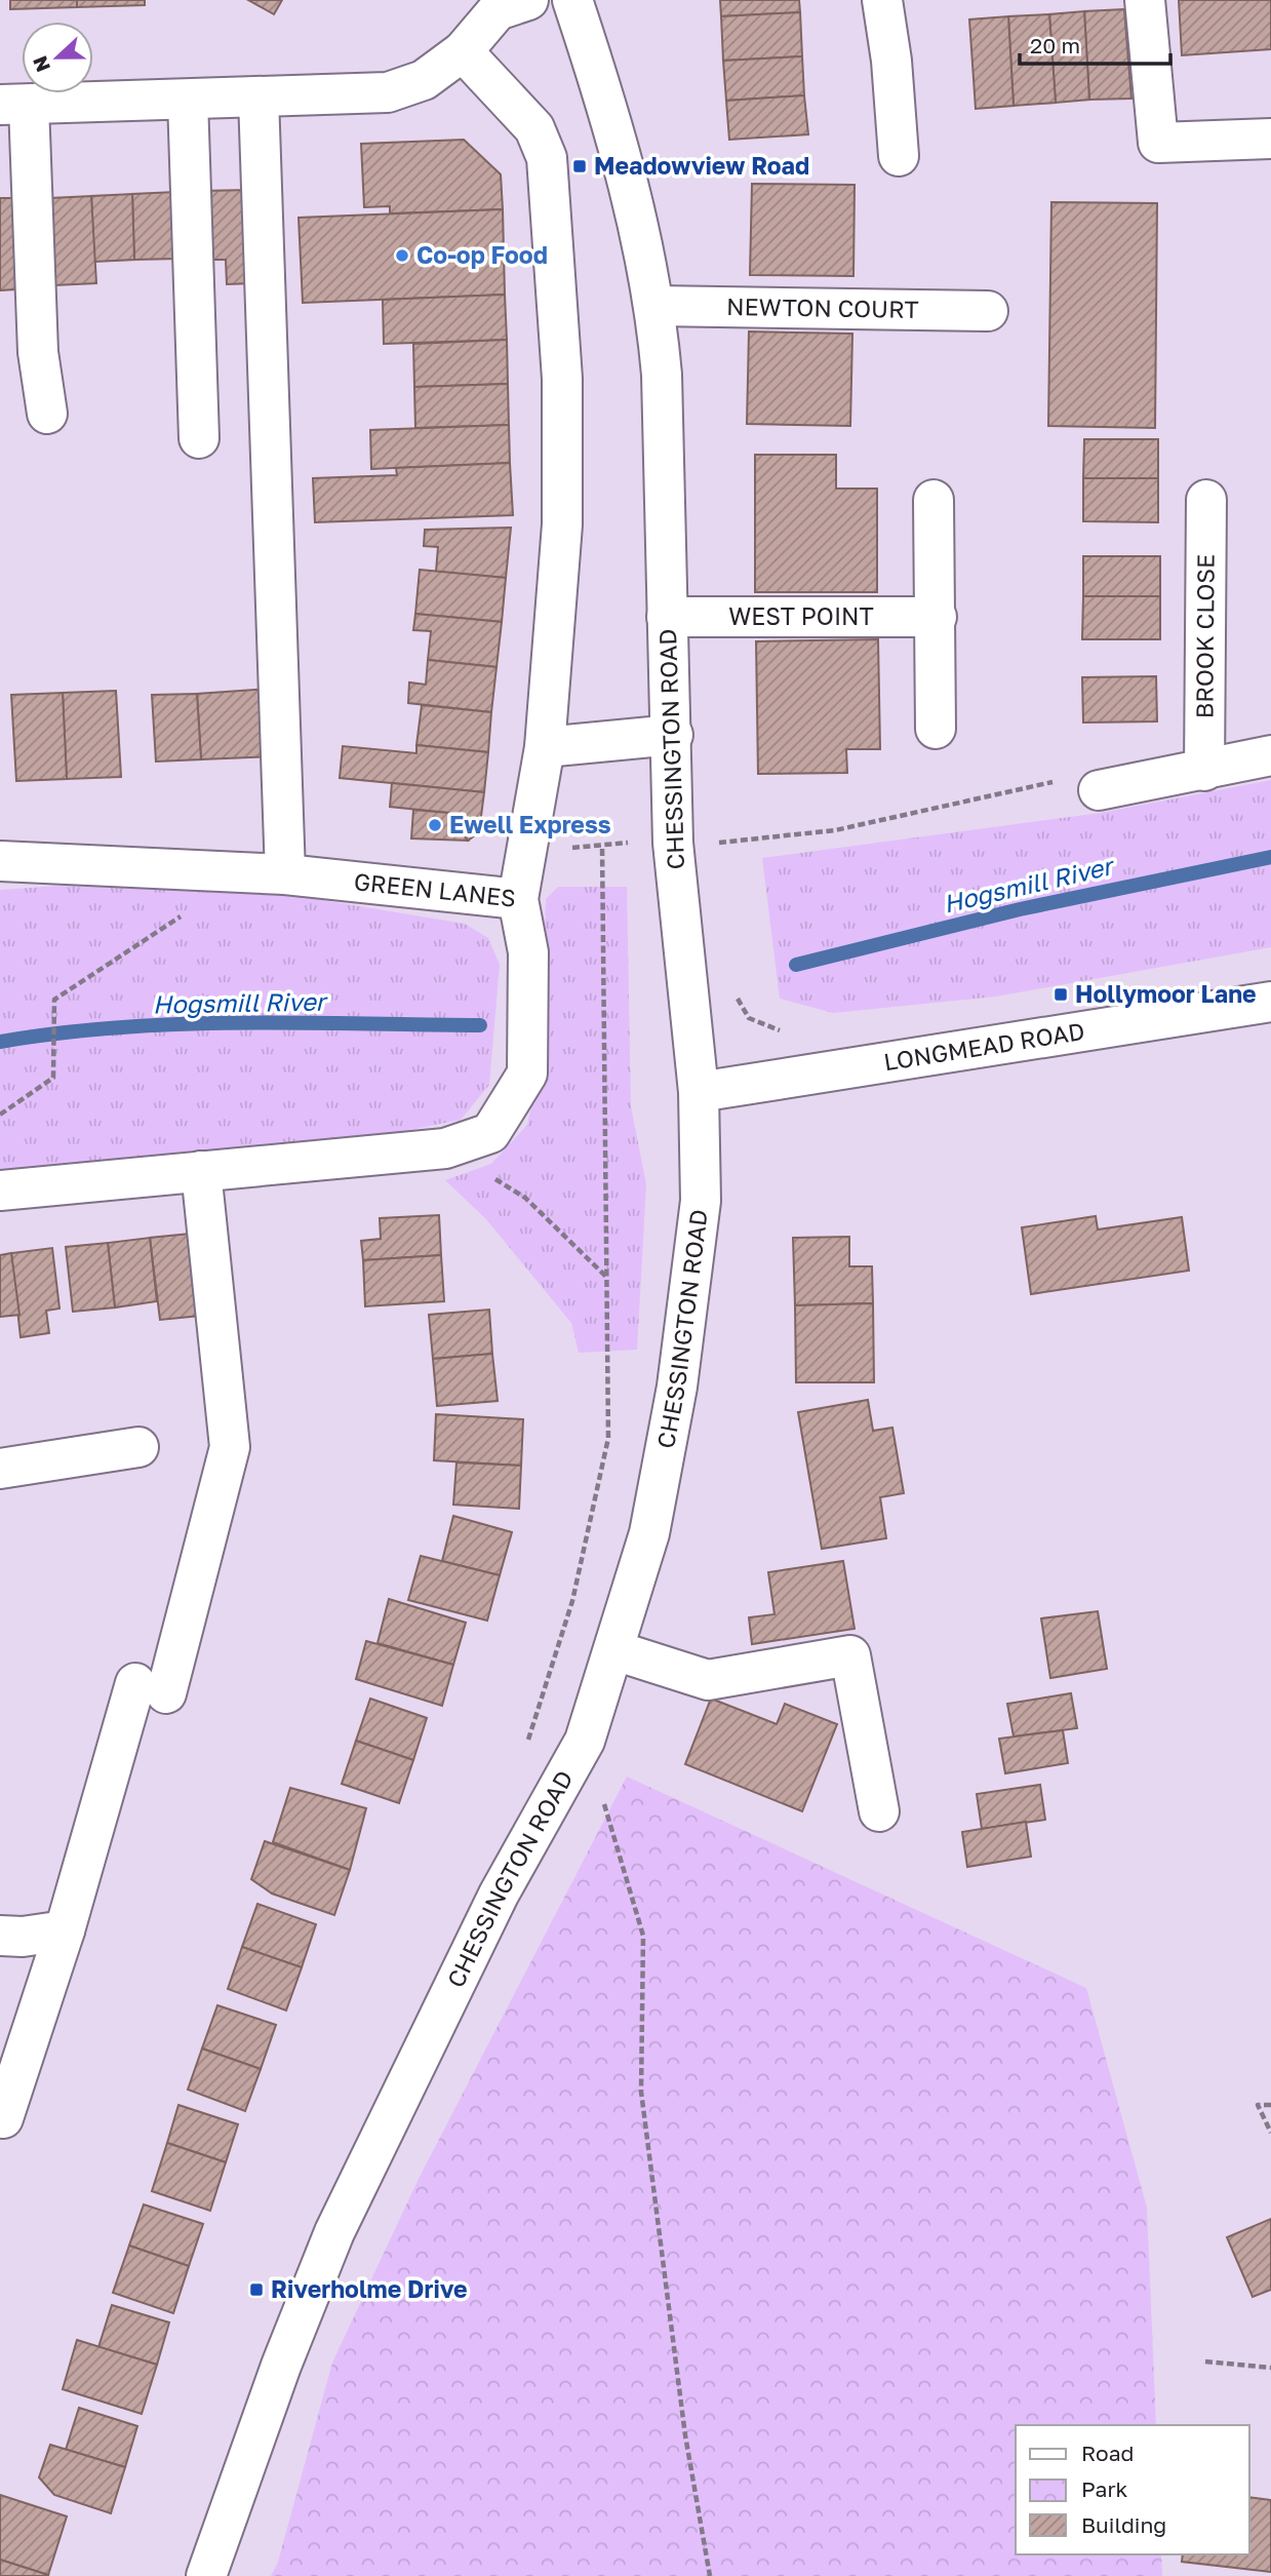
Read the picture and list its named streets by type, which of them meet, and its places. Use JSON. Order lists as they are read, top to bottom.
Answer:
{
  "streets": {
    "street": [
      "NEWTON COURT",
      "WEST POINT",
      "BROOK CLOSE",
      "CHESSINGTON ROAD",
      "GREEN LANES",
      "LONGMEAD ROAD"
    ]
  },
  "crossings": [
    ["NEWTON COURT", "CHESSINGTON ROAD"],
    ["WEST POINT", "CHESSINGTON ROAD"],
    ["CHESSINGTON ROAD", "LONGMEAD ROAD"]
  ],
  "water": ["Hogsmill River"],
  "places": {
    "transit": ["Meadowview Road", "Hollymoor Lane", "Riverholme Drive"],
    "other": ["Co-op Food", "Ewell Express"]
  },
  "legend": ["Road", "Park", "Building"],
  "scale_bar": "20 m",
  "north": "left"
}
